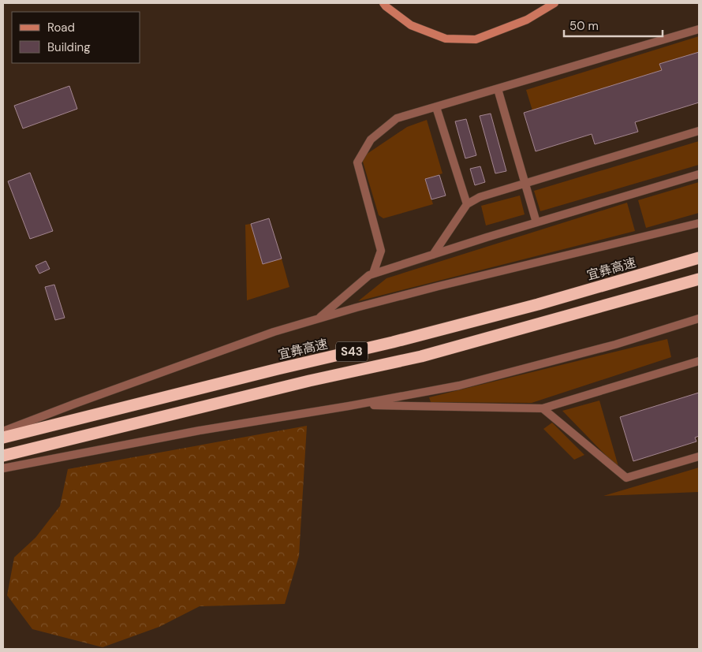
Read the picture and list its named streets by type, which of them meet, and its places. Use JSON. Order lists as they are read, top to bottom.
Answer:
{
  "streets": {
    "highway": ["宜彝高速", "S43"]
  },
  "legend": ["Road", "Building"],
  "scale_bar": "50 m"
}
